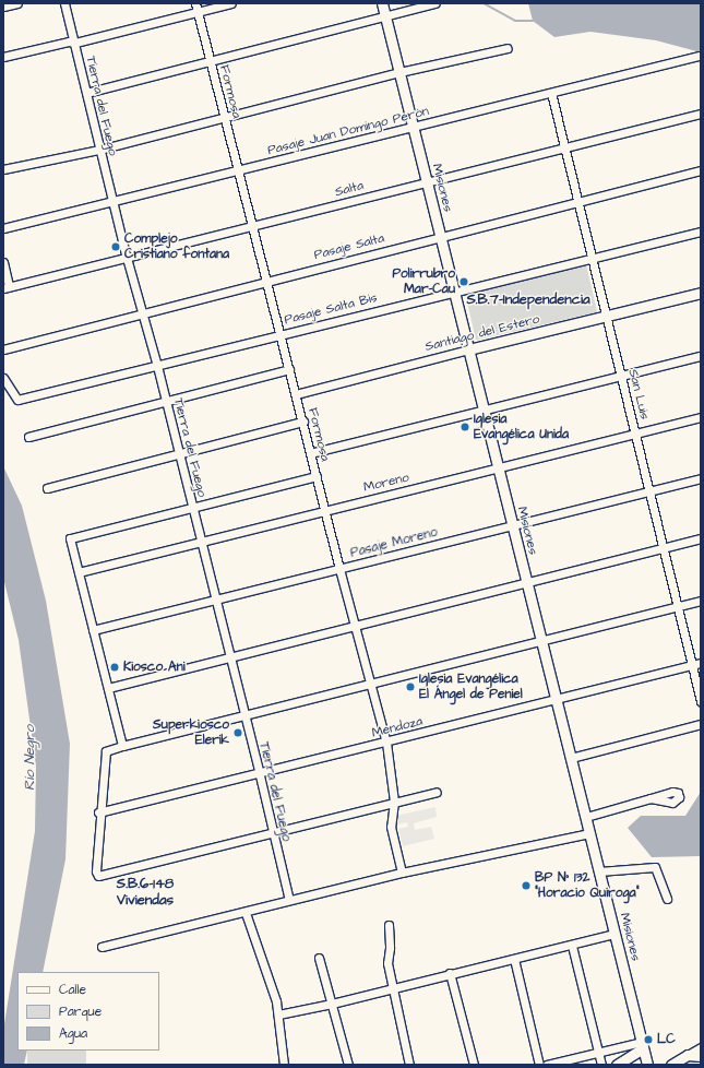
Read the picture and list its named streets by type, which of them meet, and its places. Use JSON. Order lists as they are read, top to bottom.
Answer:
{
  "streets": {
    "street": [
      "Formosa",
      "Tierra del Fuego",
      "Pasaje Juan Domingo Perón",
      "Misiones",
      "Salta",
      "Pasaje Salta",
      "Pasaje Salta Bis",
      "Santiago del Estero",
      "San Luis",
      "Moreno",
      "Pasaje Moreno",
      "Mendoza"
    ]
  },
  "crossings": [
    ["Formosa", "Pasaje Juan Domingo Perón"],
    ["Formosa", "Salta"],
    ["Formosa", "Pasaje Salta"],
    ["Formosa", "Pasaje Salta Bis"],
    ["Formosa", "Santiago del Estero"],
    ["Formosa", "Moreno"],
    ["Formosa", "Pasaje Moreno"],
    ["Formosa", "Mendoza"],
    ["Tierra del Fuego", "Pasaje Juan Domingo Perón"],
    ["Tierra del Fuego", "Salta"],
    ["Tierra del Fuego", "Pasaje Salta"],
    ["Tierra del Fuego", "Pasaje Salta Bis"],
    ["Tierra del Fuego", "Moreno"],
    ["Tierra del Fuego", "Pasaje Moreno"],
    ["Tierra del Fuego", "Mendoza"],
    ["Pasaje Juan Domingo Perón", "Misiones"],
    ["Pasaje Juan Domingo Perón", "San Luis"],
    ["Misiones", "Salta"],
    ["Misiones", "Pasaje Salta"],
    ["Misiones", "Pasaje Salta Bis"],
    ["Misiones", "Santiago del Estero"],
    ["Misiones", "Moreno"],
    ["Misiones", "Pasaje Moreno"],
    ["Misiones", "Mendoza"],
    ["Salta", "San Luis"],
    ["Pasaje Salta", "San Luis"],
    ["Pasaje Salta Bis", "San Luis"],
    ["Santiago del Estero", "San Luis"],
    ["San Luis", "Moreno"],
    ["San Luis", "Pasaje Moreno"],
    ["San Luis", "Mendoza"]
  ],
  "districts": ["S.B.7-Independencia", "S.B.6-148 Viviendas"],
  "water": ["Río Negro"],
  "places": [
    "Complejo Cristiano fontana",
    "Polirrubro Mar-Cau",
    "Iglesia Evangélica Unida",
    "Kiosco Ani",
    "Iglesia Evangélica El Ángel de Peniel",
    "Superkiosco Elerik",
    "BP N° 132 \"Horacio Quiroga\"",
    "LC"
  ],
  "legend": ["Calle", "Parque", "Agua"]
}
